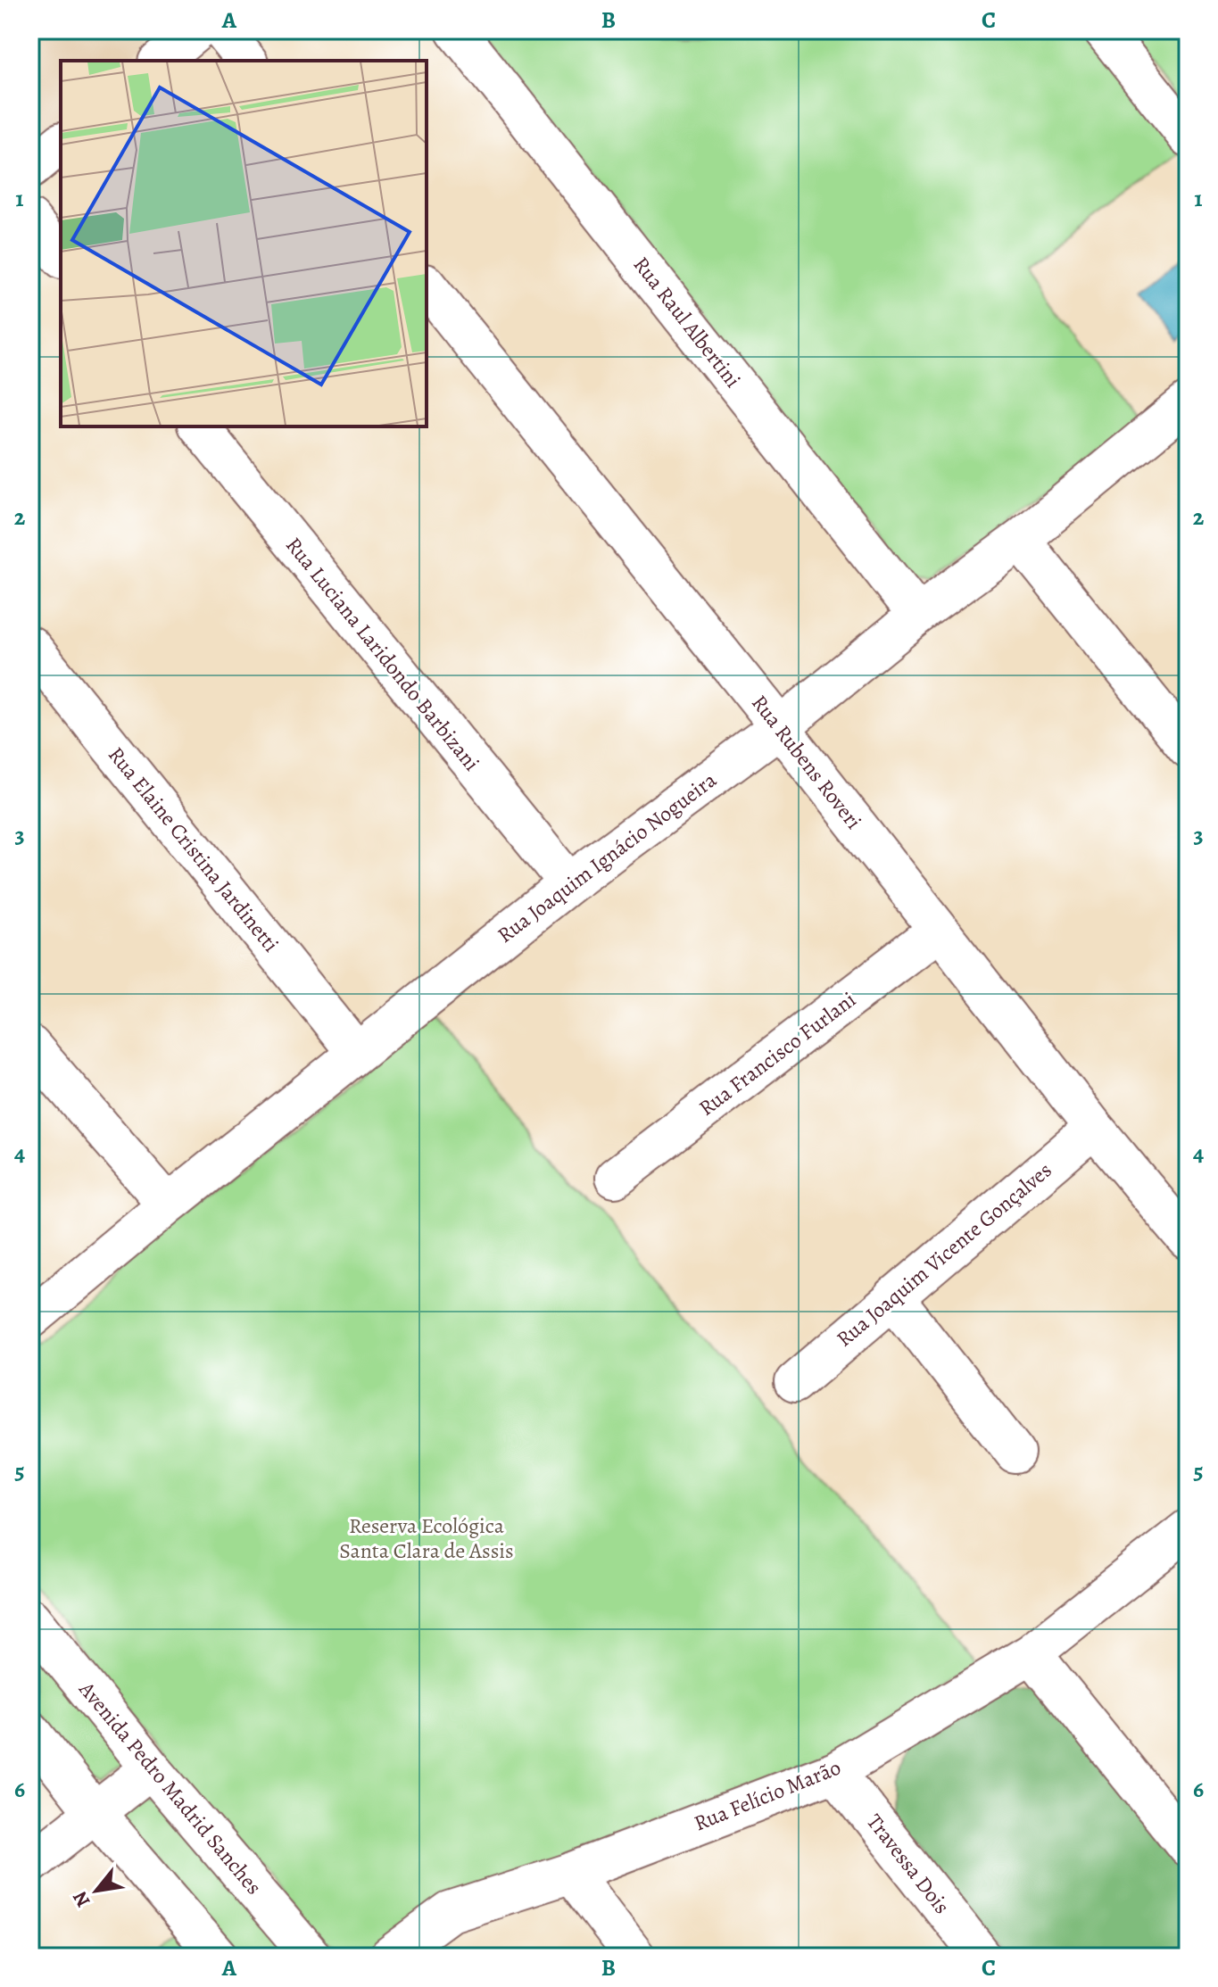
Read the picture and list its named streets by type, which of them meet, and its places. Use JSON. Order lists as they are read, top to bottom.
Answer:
{
  "streets": {
    "street": [
      "Rua Raul Albertini",
      "Rua Luciana Laridondo Barbizani",
      "Rua Rubens Roveri",
      "Rua Elaine Cristina Jardinetti",
      "Rua Joaquim Ignácio Nogueira",
      "Rua Francisco Furlani",
      "Rua Joaquim Vicente Gonçalves",
      "Avenida Pedro Madrid Sanches",
      "Rua Felício Marão",
      "Travessa Dois"
    ]
  },
  "crossings": [
    ["Rua Raul Albertini", "Rua Joaquim Ignácio Nogueira"],
    ["Rua Luciana Laridondo Barbizani", "Rua Joaquim Ignácio Nogueira"],
    ["Rua Rubens Roveri", "Rua Joaquim Ignácio Nogueira"],
    ["Rua Rubens Roveri", "Rua Francisco Furlani"],
    ["Rua Rubens Roveri", "Rua Joaquim Vicente Gonçalves"],
    ["Rua Elaine Cristina Jardinetti", "Rua Joaquim Ignácio Nogueira"],
    ["Rua Felício Marão", "Travessa Dois"]
  ],
  "parks": ["Reserva Ecológica Santa Clara de Assis"],
  "north": "bottom left",
  "grid": {
    "columns": ["A", "B", "C"],
    "rows": [
      "1",
      "2",
      "3",
      "4",
      "5",
      "6"
    ]
  }
}
